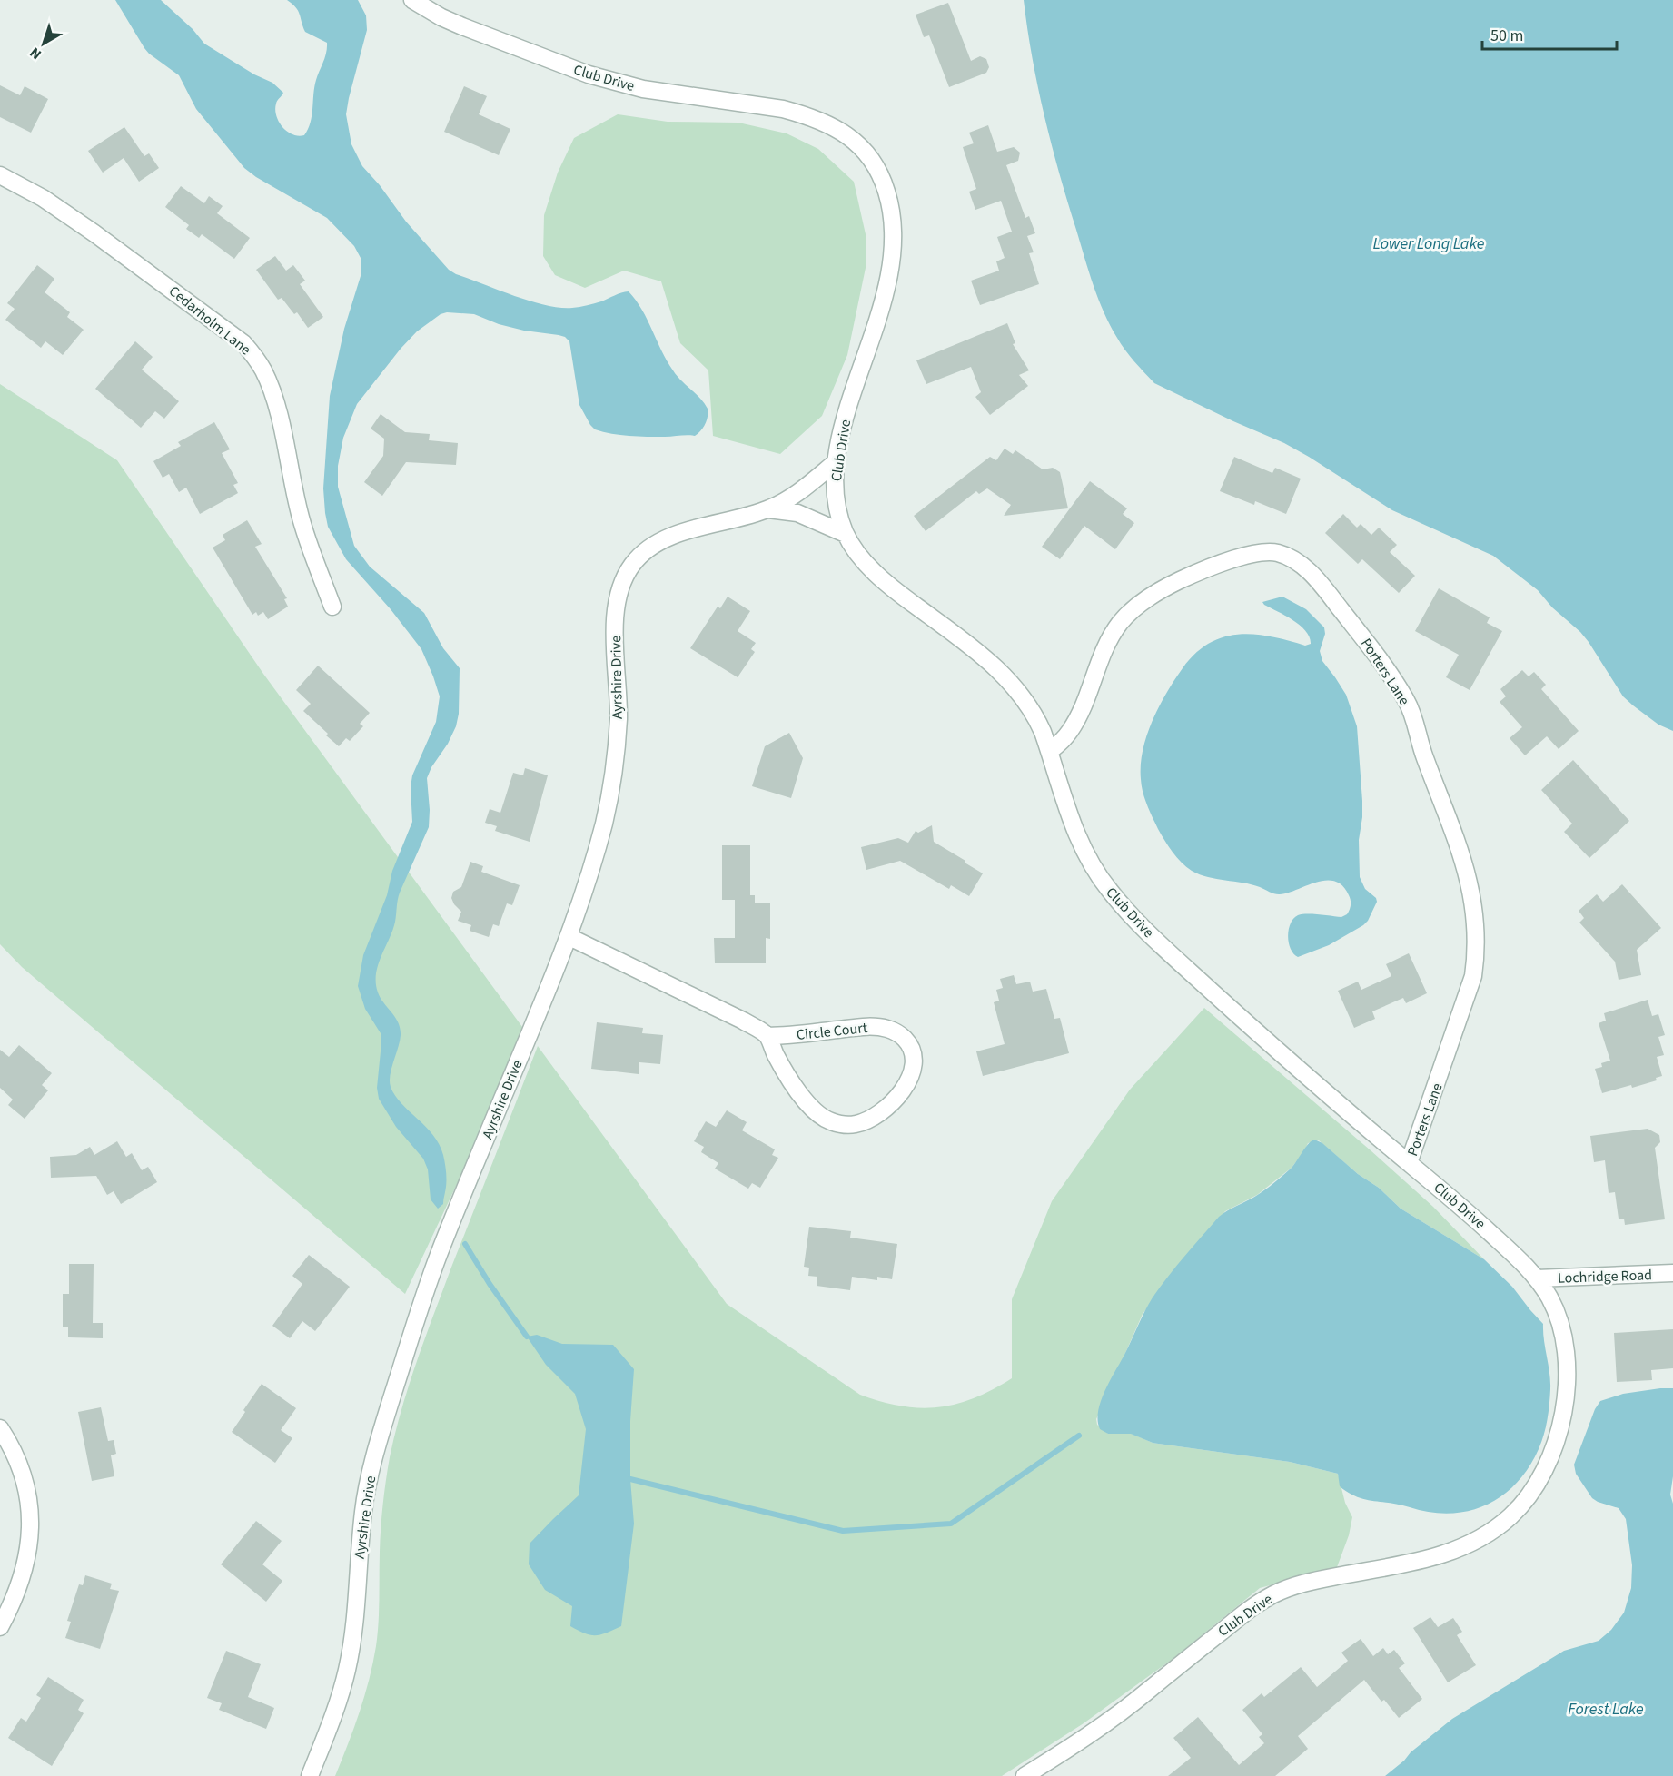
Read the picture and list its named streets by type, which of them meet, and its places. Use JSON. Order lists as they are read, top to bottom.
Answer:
{
  "streets": {
    "street": [
      "Club Drive",
      "Cedarholm Lane",
      "Porters Lane",
      "Ayrshire Drive",
      "Circle Court",
      "Lochridge Road"
    ]
  },
  "crossings": [
    ["Club Drive", "Porters Lane"],
    ["Club Drive", "Ayrshire Drive"],
    ["Club Drive", "Lochridge Road"]
  ],
  "water": ["Lower Long Lake", "Forest Lake"],
  "scale_bar": "50 m",
  "north": "bottom left"
}
